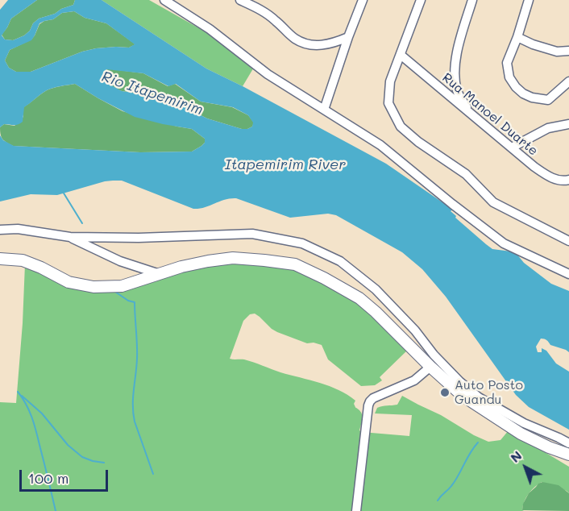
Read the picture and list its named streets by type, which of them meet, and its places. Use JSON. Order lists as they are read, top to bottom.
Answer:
{
  "streets": {
    "street": ["Rua Manoel Duarte"]
  },
  "water": ["Rio Itapemirim", "Itapemirim River"],
  "places": ["Auto Posto Guandu"],
  "scale_bar": "100 m",
  "north": "top left"
}
